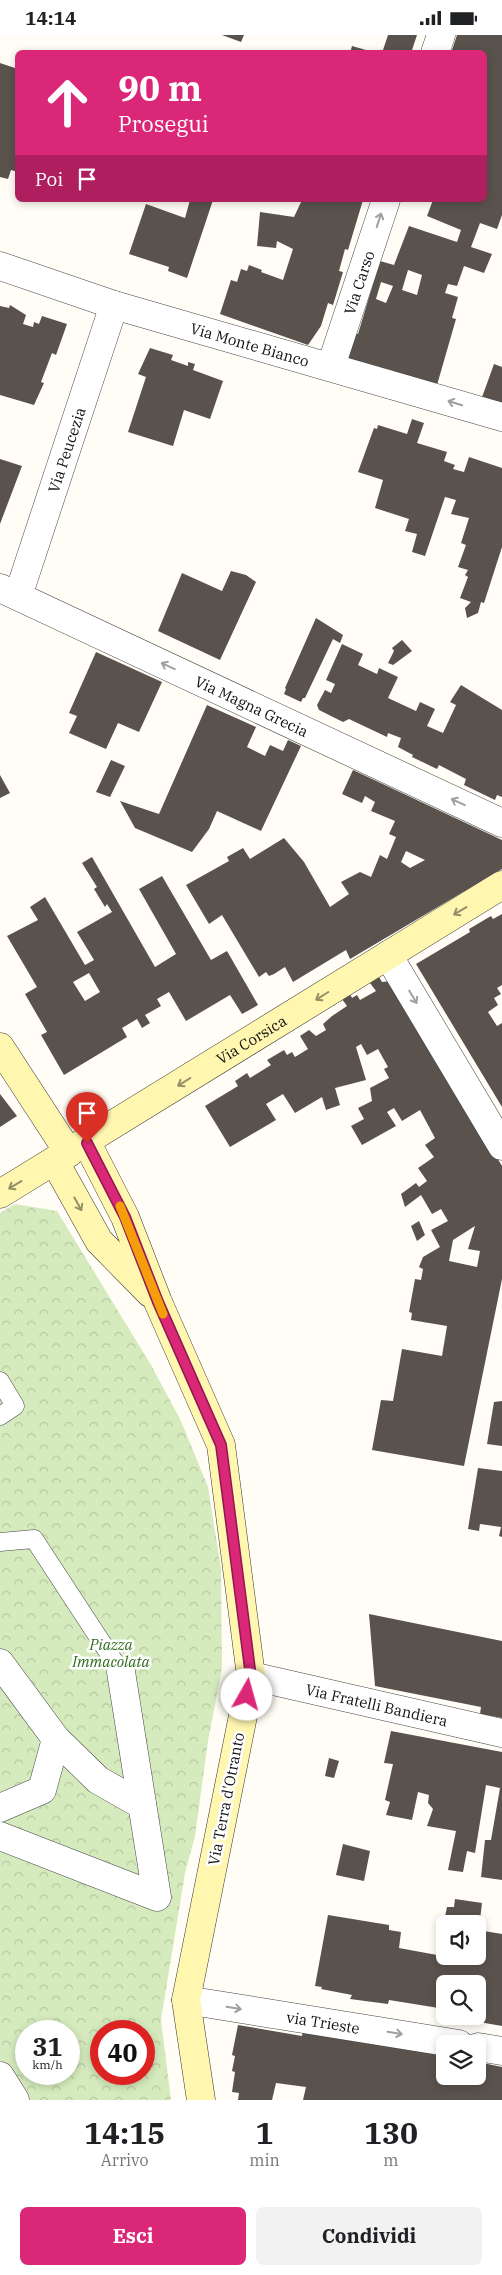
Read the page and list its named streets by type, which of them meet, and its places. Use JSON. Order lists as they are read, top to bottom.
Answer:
{
  "streets": {
    "street": [
      "Via Carso",
      "Via Monte Bianco",
      "Via Peucezia",
      "Via Magna Grecia",
      "Via Corsica",
      "Via Fratelli Bandiera",
      "Via Terra d'Otranto",
      "via Trieste"
    ]
  },
  "crossings": [
    ["Via Carso", "Via Monte Bianco"],
    ["Via Monte Bianco", "Via Peucezia"],
    ["Via Peucezia", "Via Magna Grecia"],
    ["Via Corsica", "Via Terra d'Otranto"],
    ["Via Fratelli Bandiera", "Via Terra d'Otranto"],
    ["Via Terra d'Otranto", "via Trieste"]
  ],
  "one_way": [
    "Via Carso",
    "Via Magna Grecia",
    "Via Corsica",
    "via Trieste"
  ],
  "parks": ["Piazza Immacolata"],
  "page": {
    "status": "14:14",
    "turn": ["90 m", "Prosegui"],
    "then": "Poi",
    "speed": "31 km/h",
    "limit": "40",
    "eta": [
      "14:15",
      "Arrivo",
      "1",
      "min",
      "130",
      "m"
    ],
    "buttons": ["Esci", "Condividi"]
  }
}
